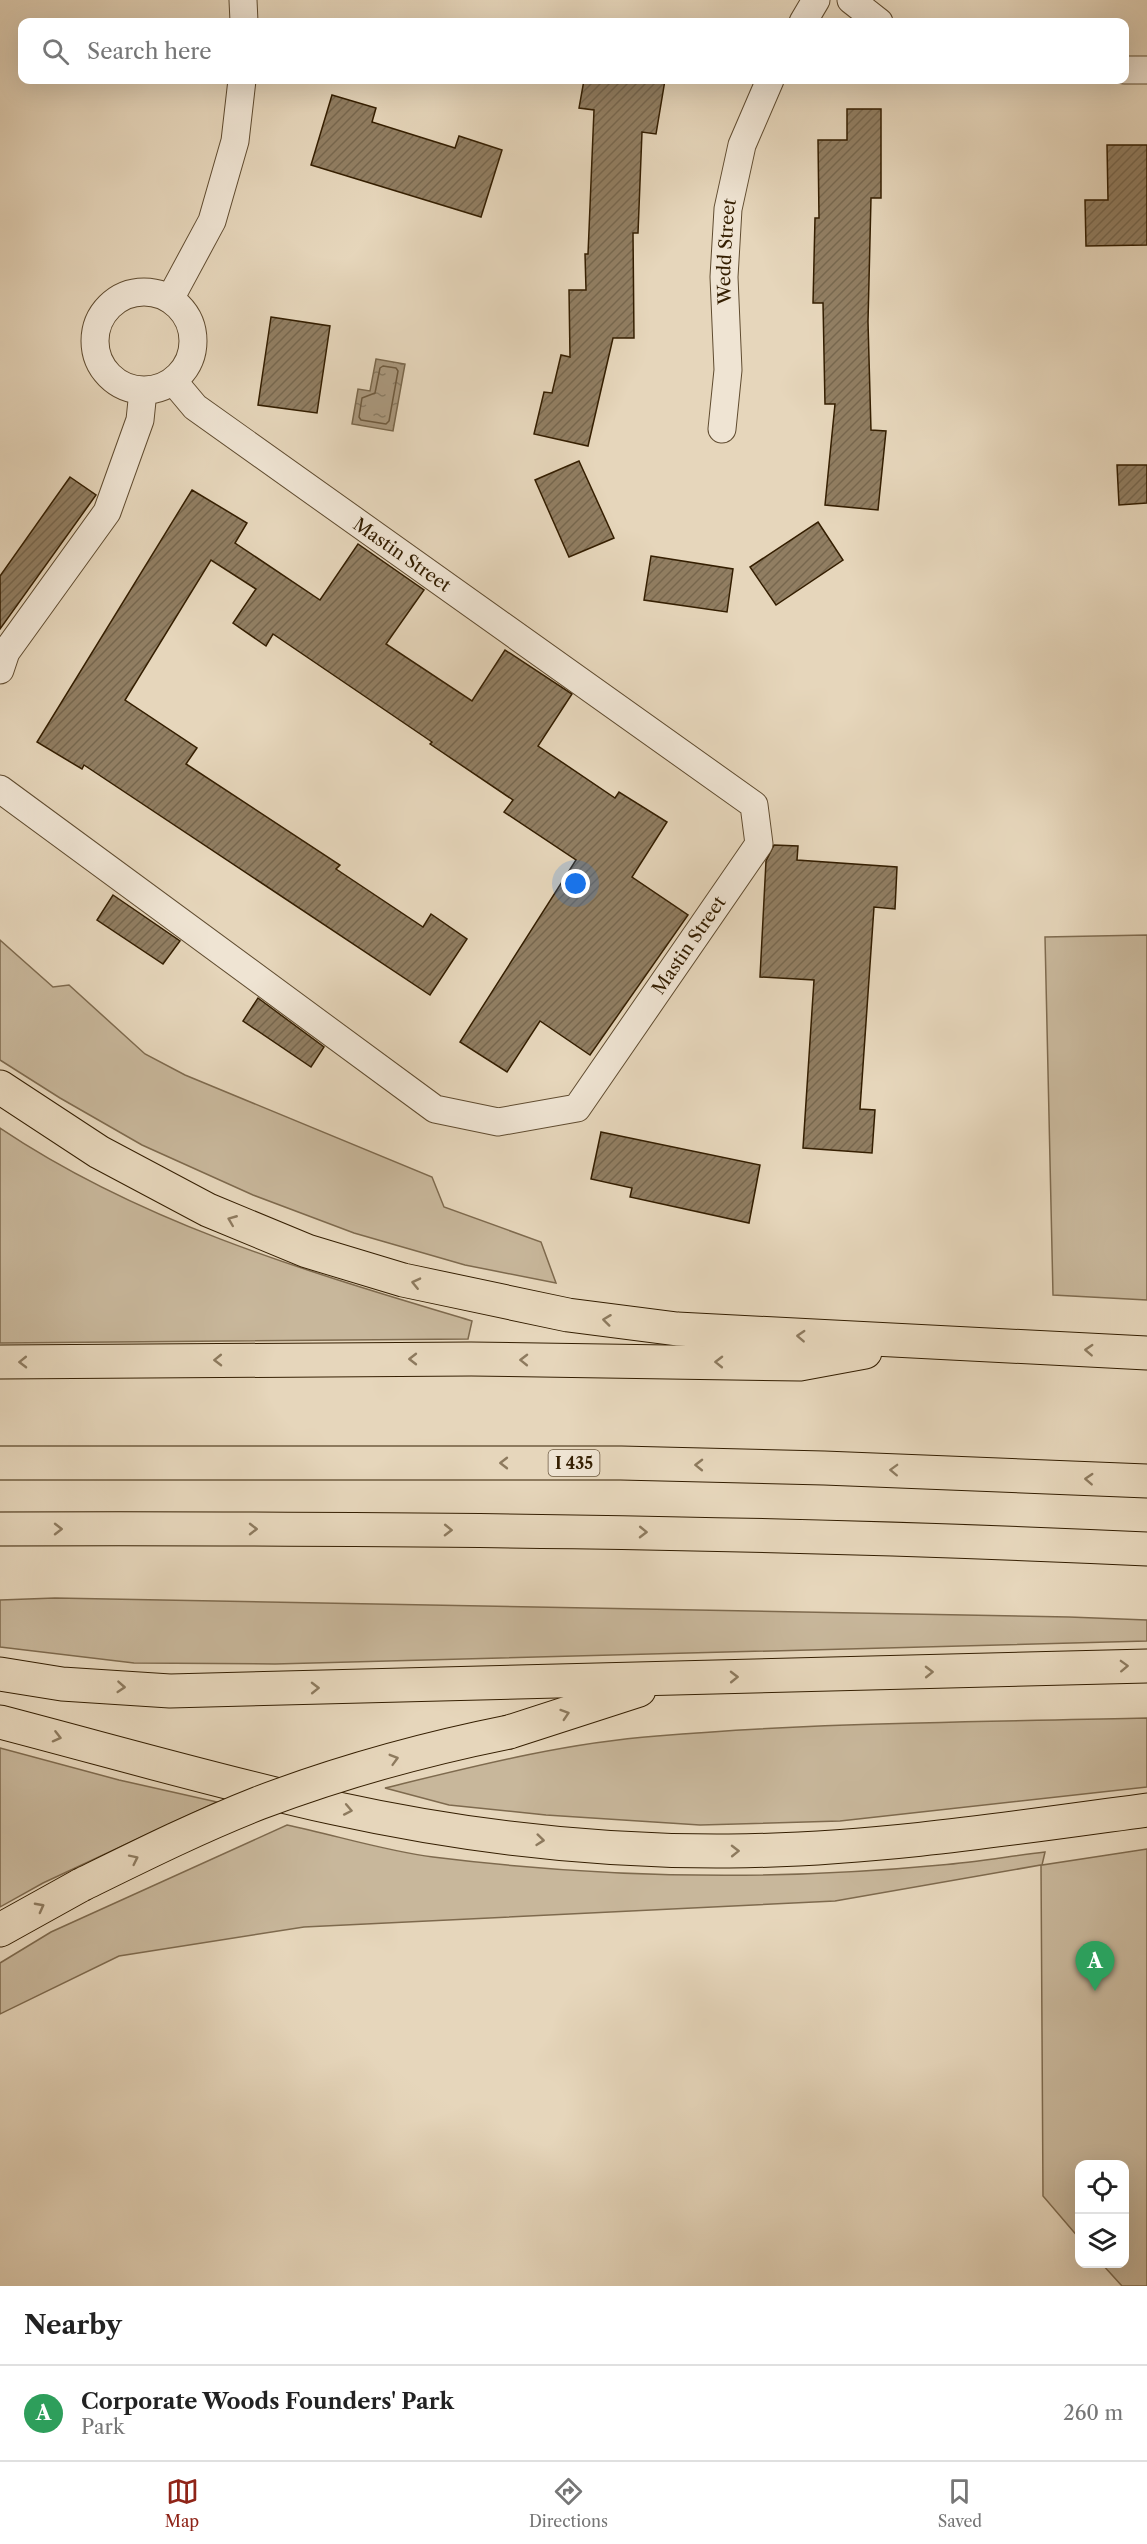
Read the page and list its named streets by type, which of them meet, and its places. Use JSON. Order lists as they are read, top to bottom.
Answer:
{
  "streets": {
    "highway": ["I 435"],
    "street": ["Wedd Street", "Mastin Street"]
  },
  "page": {
    "search": "Search here",
    "pins": "A",
    "heading": "Nearby",
    "list": [
      {
        "mark": "A",
        "name": "Corporate Woods Founders' Park",
        "note": "Park",
        "value": "260 m"
      }
    ],
    "nav": ["Map", "Directions", "Saved"]
  }
}
